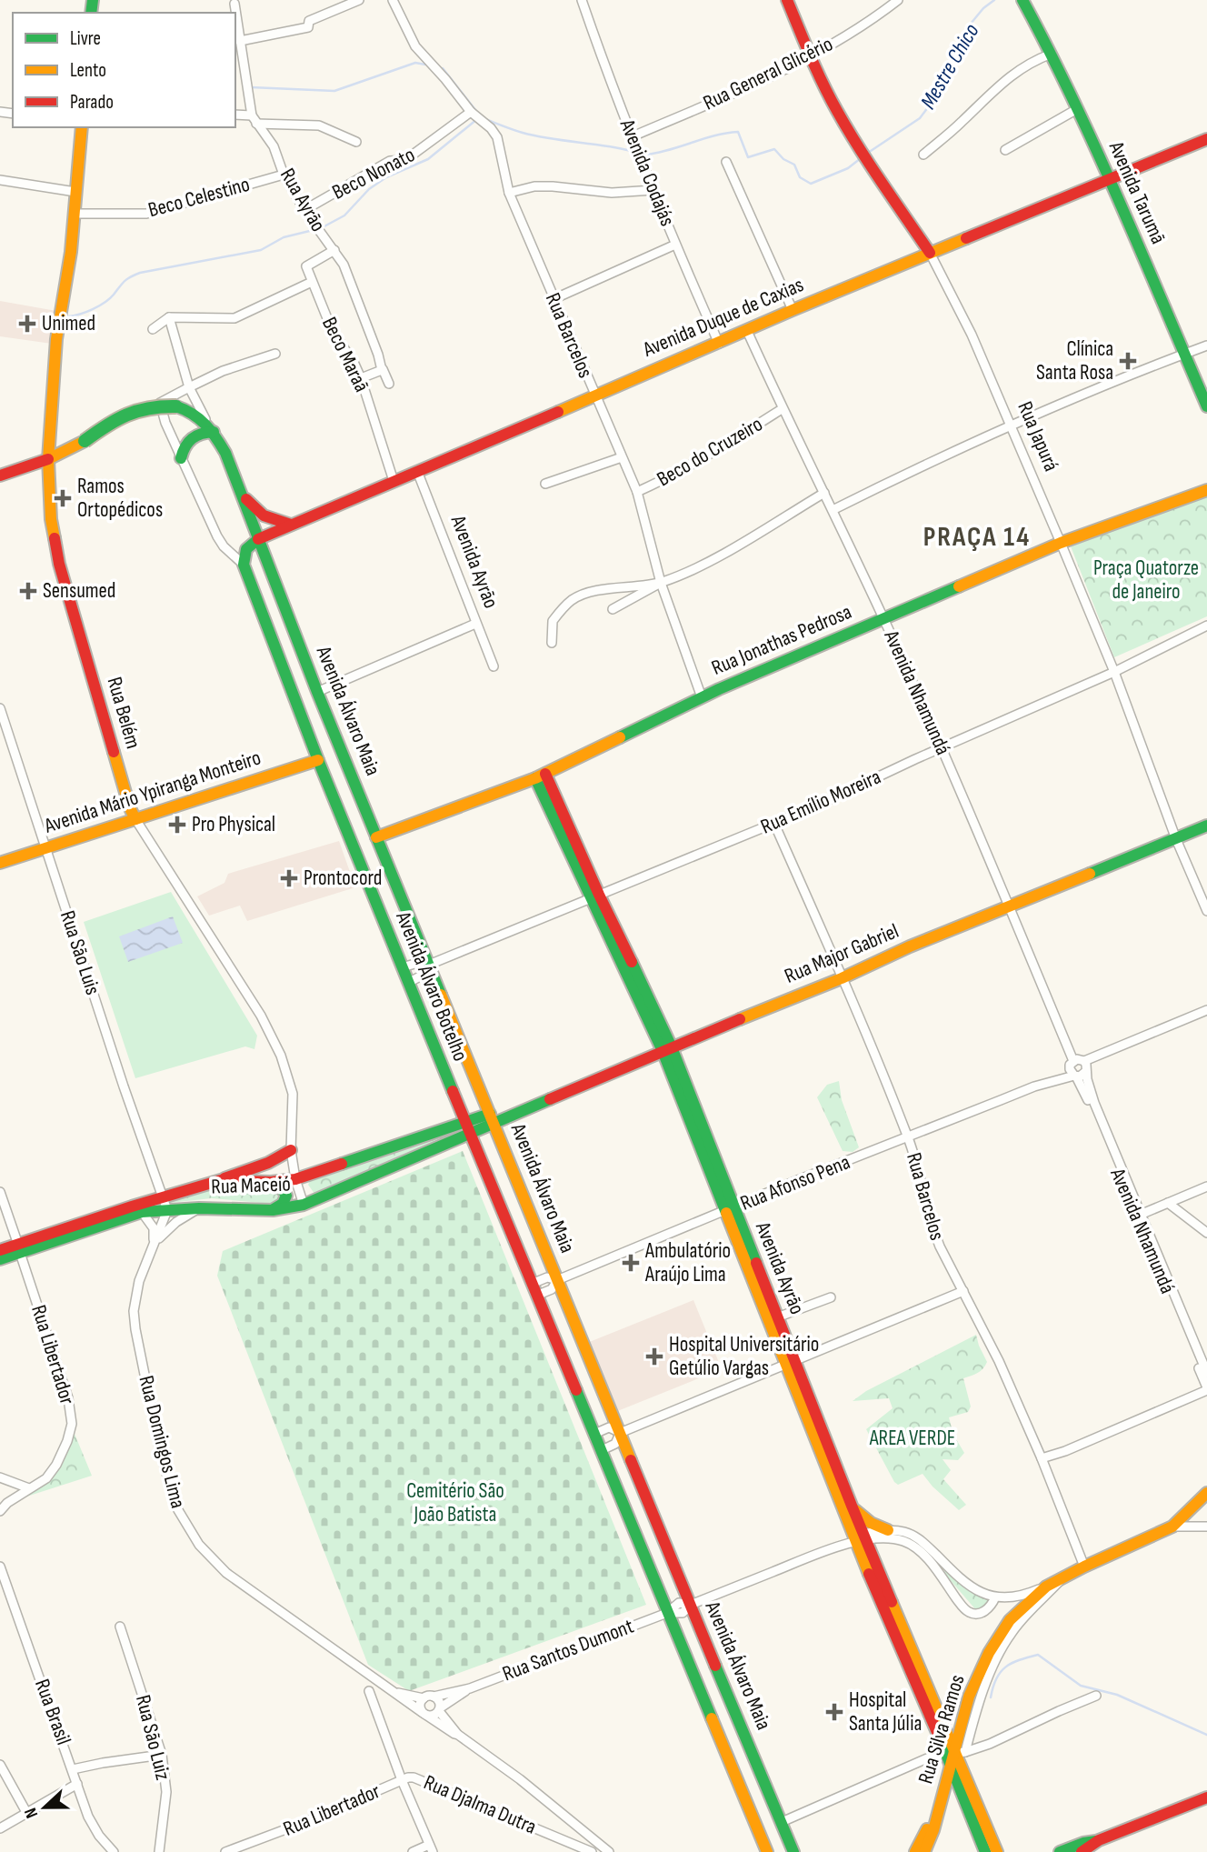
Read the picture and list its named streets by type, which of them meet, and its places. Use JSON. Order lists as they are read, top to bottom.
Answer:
{
  "streets": {
    "main road": [
      "Avenida Tarumã",
      "Avenida Duque de Caxias",
      "Rua Japurá",
      "Avenida Ayrão",
      "Rua Jonathas Pedrosa",
      "Avenida Álvaro Maia",
      "Rua Belém",
      "Avenida Mário Ypiranga Monteiro",
      "Rua Major Gabriel",
      "Avenida Álvaro Botelho",
      "Rua Maceió",
      "Rua Silva Ramos"
    ],
    "street": [
      "Rua General Glicério",
      "Avenida Codajás",
      "Beco Nonato",
      "Beco Celestino",
      "Rua Ayrão",
      "Rua Barcelos",
      "Beco Maraã",
      "Beco do Cruzeiro",
      "Avenida Nhamundá",
      "Rua Emílio Moreira",
      "Rua São Luis",
      "Rua Afonso Pena",
      "Rua Libertador",
      "Rua Domingos Lima",
      "Rua Santos Dumont",
      "Rua Brasil",
      "Rua São Luiz",
      "Rua Djalma Dutra"
    ]
  },
  "crossings": [
    ["Rua General Glicério", "Avenida Codajás"],
    ["Rua General Glicério", "Rua Japurá"],
    ["Avenida Codajás", "Avenida Duque de Caxias"],
    ["Beco Nonato", "Rua Ayrão"],
    ["Beco Nonato", "Rua Barcelos"],
    ["Avenida Tarumã", "Avenida Duque de Caxias"],
    ["Beco Celestino", "Rua Ayrão"],
    ["Beco Celestino", "Rua Belém"],
    ["Rua Ayrão", "Beco Maraã"],
    ["Avenida Duque de Caxias", "Rua Barcelos"],
    ["Avenida Duque de Caxias", "Beco Maraã"],
    ["Avenida Duque de Caxias", "Rua Japurá"],
    ["Avenida Duque de Caxias", "Avenida Ayrão"],
    ["Avenida Duque de Caxias", "Avenida Nhamundá"],
    ["Avenida Duque de Caxias", "Avenida Álvaro Maia"],
    ["Rua Barcelos", "Beco do Cruzeiro"],
    ["Rua Barcelos", "Rua Jonathas Pedrosa"],
    ["Rua Barcelos", "Rua Emílio Moreira"],
    ["Rua Barcelos", "Rua Major Gabriel"],
    ["Rua Barcelos", "Rua Afonso Pena"],
    ["Rua Barcelos", "Rua Silva Ramos"],
    ["Rua Japurá", "Rua Jonathas Pedrosa"],
    ["Rua Japurá", "Rua Emílio Moreira"],
    ["Rua Japurá", "Rua Major Gabriel"],
    ["Beco do Cruzeiro", "Avenida Nhamundá"],
    ["Avenida Ayrão", "Rua Jonathas Pedrosa"],
    ["Avenida Ayrão", "Rua Emílio Moreira"],
    ["Avenida Ayrão", "Rua Major Gabriel"],
    ["Avenida Ayrão", "Rua Afonso Pena"],
    ["Avenida Ayrão", "Rua Santos Dumont"],
    ["Avenida Ayrão", "Rua Silva Ramos"],
    ["Rua Jonathas Pedrosa", "Avenida Nhamundá"],
    ["Rua Jonathas Pedrosa", "Avenida Álvaro Maia"],
    ["Avenida Nhamundá", "Rua Emílio Moreira"],
    ["Avenida Nhamundá", "Rua Major Gabriel"],
    ["Avenida Nhamundá", "Rua Afonso Pena"],
    ["Avenida Álvaro Maia", "Rua Emílio Moreira"],
    ["Avenida Álvaro Maia", "Rua Major Gabriel"],
    ["Avenida Álvaro Maia", "Rua Afonso Pena"],
    ["Avenida Álvaro Maia", "Rua Maceió"],
    ["Avenida Álvaro Maia", "Rua Santos Dumont"],
    ["Rua Belém", "Avenida Mário Ypiranga Monteiro"],
    ["Rua Belém", "Rua Maceió"],
    ["Avenida Mário Ypiranga Monteiro", "Rua São Luis"],
    ["Avenida Mário Ypiranga Monteiro", "Avenida Álvaro Botelho"],
    ["Rua Emílio Moreira", "Avenida Álvaro Botelho"],
    ["Rua São Luis", "Rua Maceió"],
    ["Rua Major Gabriel", "Rua Maceió"],
    ["Avenida Álvaro Botelho", "Rua Afonso Pena"],
    ["Avenida Álvaro Botelho", "Rua Maceió"],
    ["Rua Maceió", "Rua Libertador"],
    ["Rua Maceió", "Rua Domingos Lima"],
    ["Rua Libertador", "Rua Djalma Dutra"],
    ["Rua Domingos Lima", "Rua Santos Dumont"],
    ["Rua Santos Dumont", "Rua Silva Ramos"]
  ],
  "districts": ["PRAÇA 14"],
  "water": ["Mestre Chico"],
  "parks": ["Praça Quatorze de Janeiro", "AREA VERDE", "Cemitério São João Batista"],
  "places": {
    "health": [
      "Unimed",
      "Clínica Santa Rosa",
      "Ramos Ortopédicos",
      "Sensumed",
      "Pro Physical",
      "Prontocord",
      "Ambulatório Araújo Lima",
      "Hospital Universitário Getúlio Vargas",
      "Hospital Santa Júlia"
    ]
  },
  "legend": ["Livre", "Lento", "Parado"],
  "north": "left"
}
